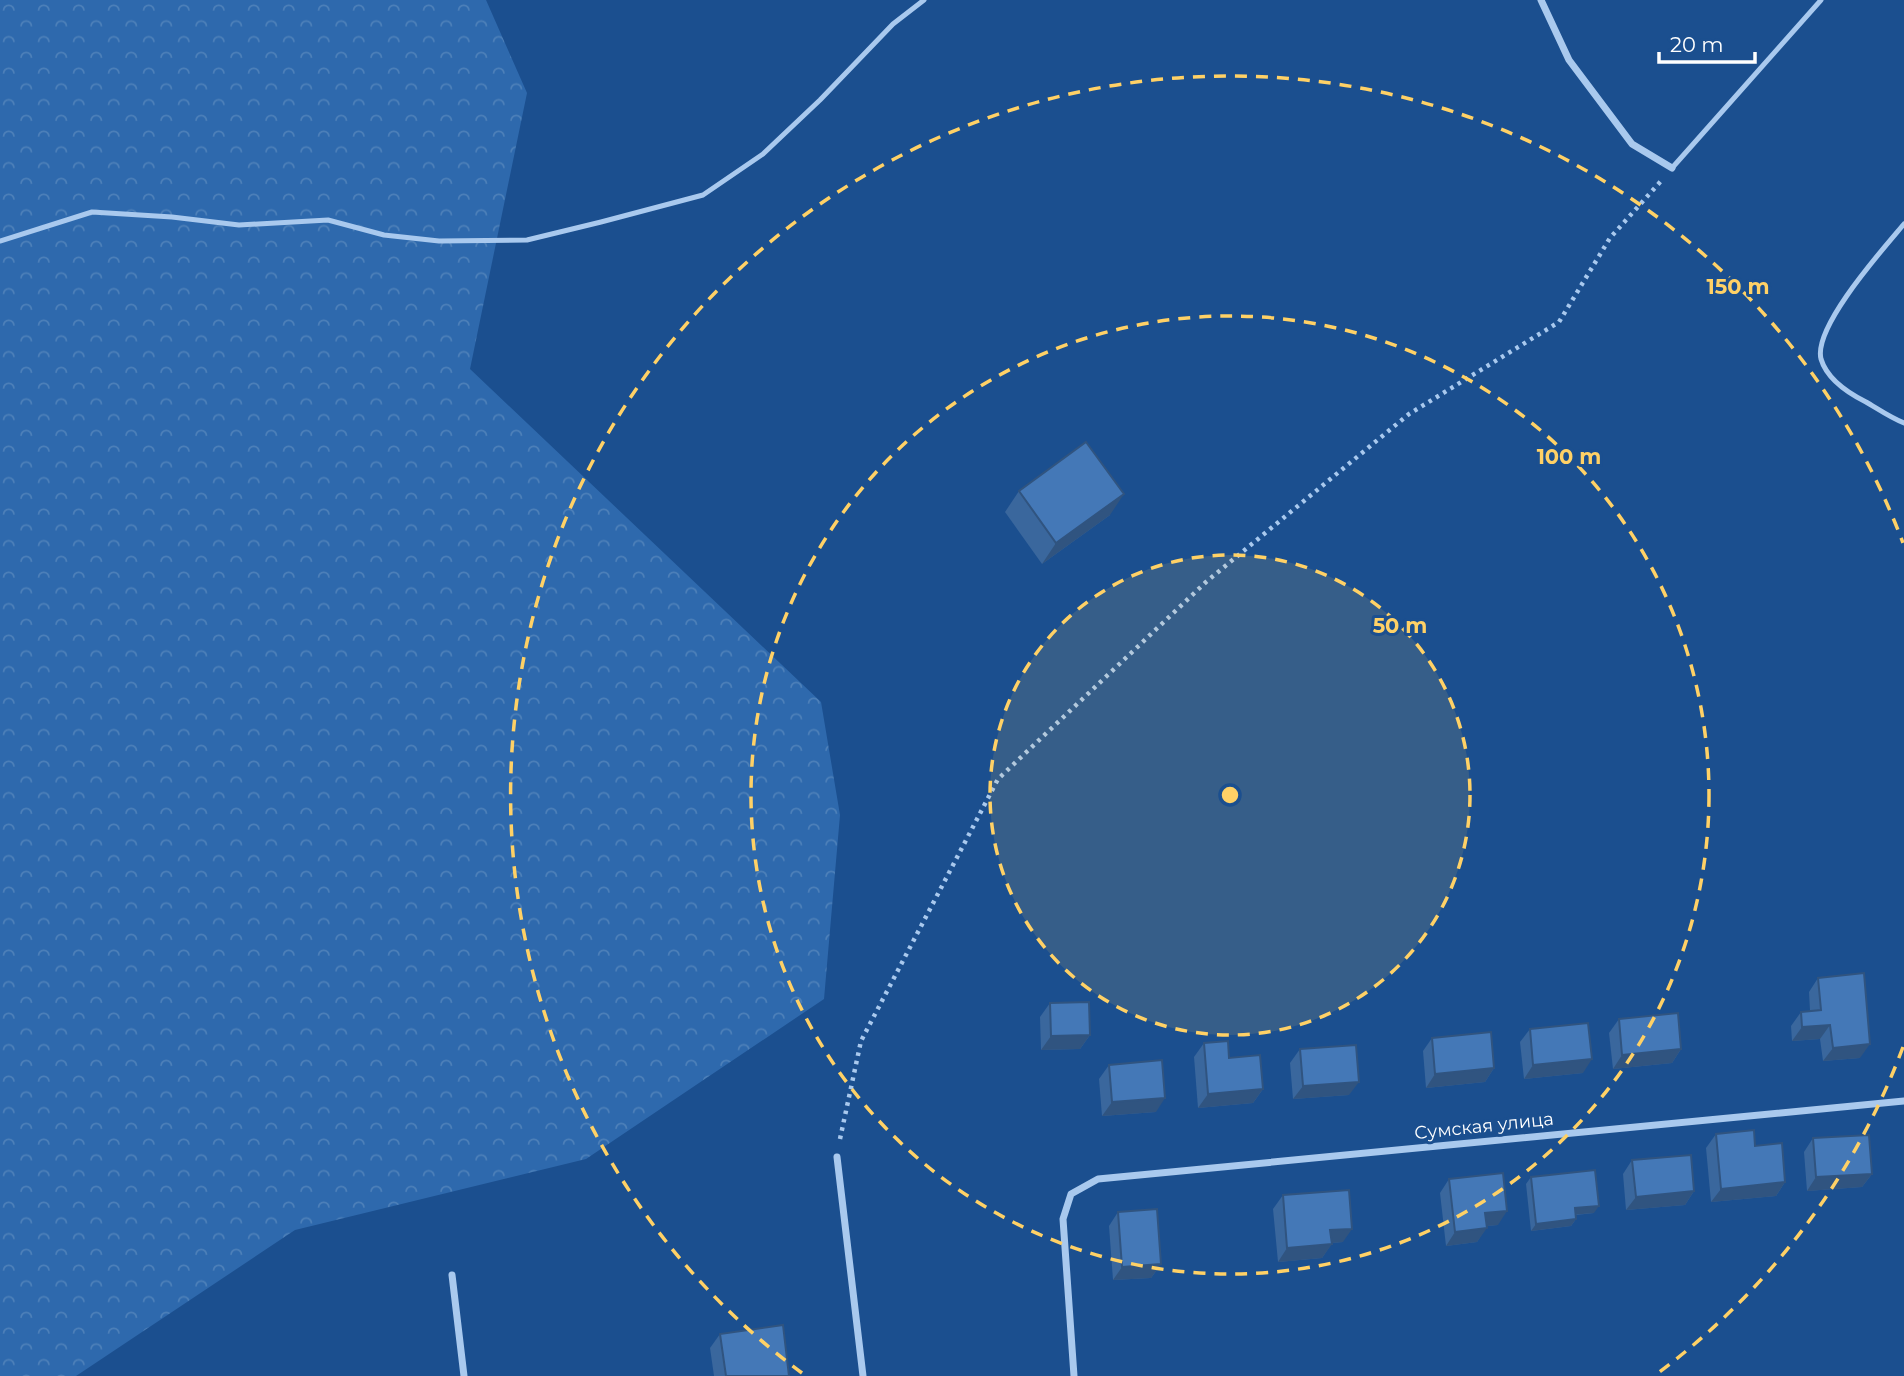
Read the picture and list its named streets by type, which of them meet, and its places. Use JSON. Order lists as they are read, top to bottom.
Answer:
{
  "streets": {
    "street": ["Сумская улица"]
  },
  "scale_bar": "20 m",
  "rings": ["150 m", "100 m", "50 m"]
}
